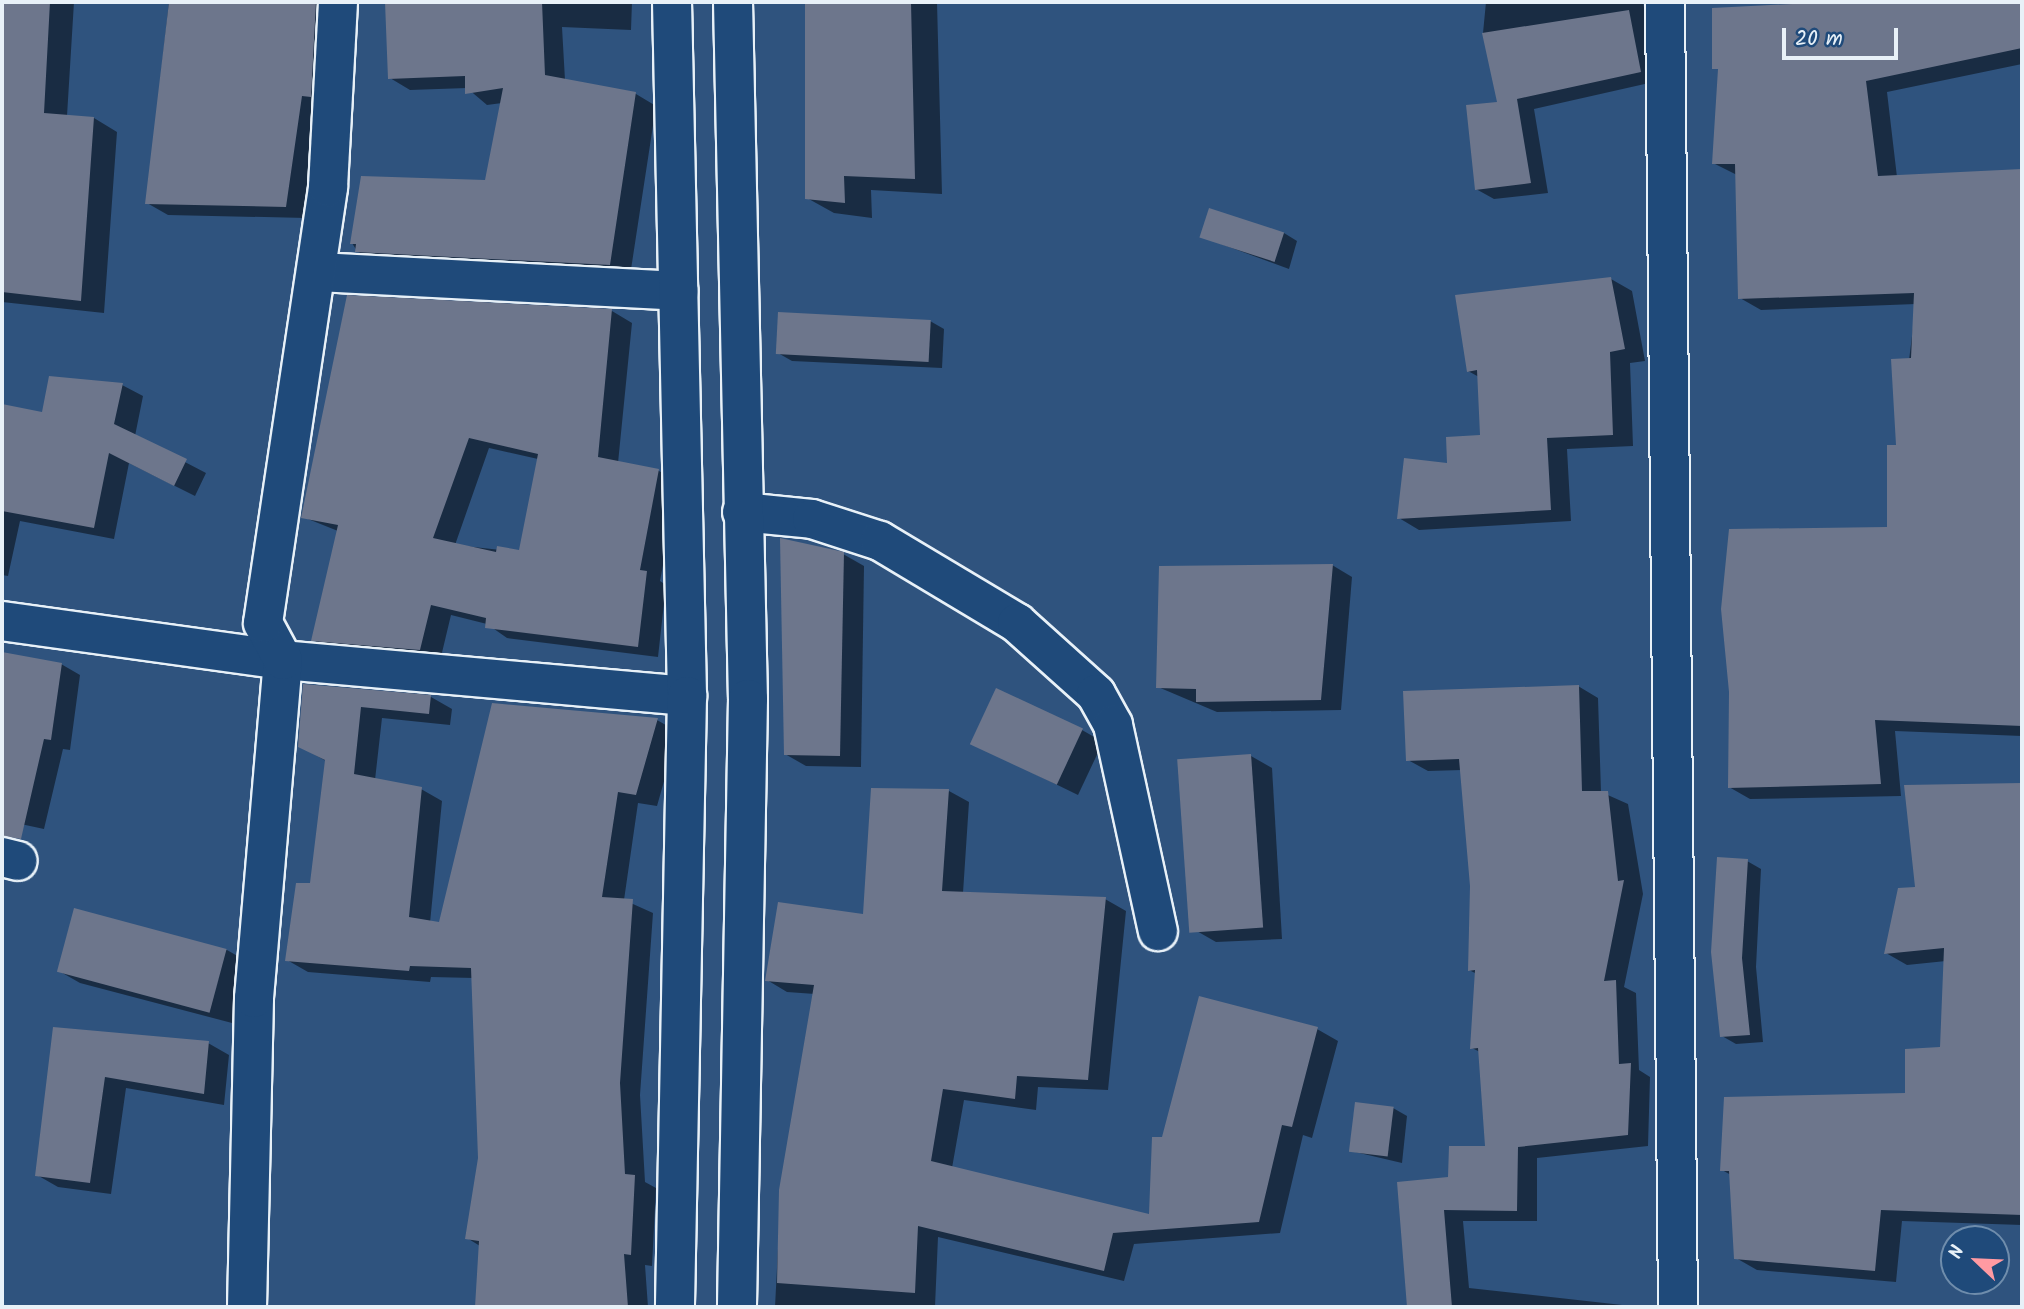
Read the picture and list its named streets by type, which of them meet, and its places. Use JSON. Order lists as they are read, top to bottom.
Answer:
{
  "scale_bar": "20 m",
  "north": "top left"
}
